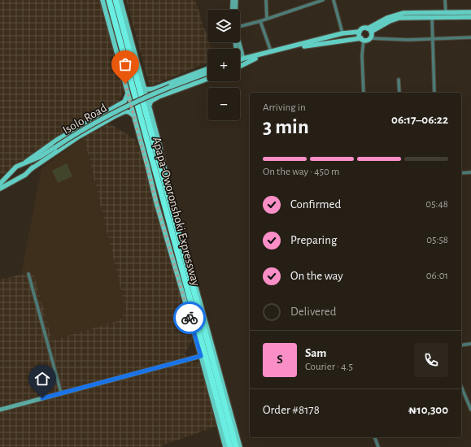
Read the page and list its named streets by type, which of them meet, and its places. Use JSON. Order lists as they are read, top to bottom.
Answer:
{
  "streets": {
    "highway": ["Apapa-Oworonshoki Expressway"],
    "main road": ["Isolo Road"]
  },
  "page": {
    "map_buttons": ["+", "−"],
    "heading": ["3 min", "Arriving in", "06:17–06:22"],
    "panel": [
      "Sam",
      "Courier · 4.5",
      "Order #8178",
      "₦10,300"
    ],
    "bar": "On the way · 450 m",
    "list": [
      ["Confirmed", "05:48"],
      ["Preparing", "05:58"],
      ["On the way", "06:01"],
      "Delivered"
    ],
    "round": "S"
  }
}
